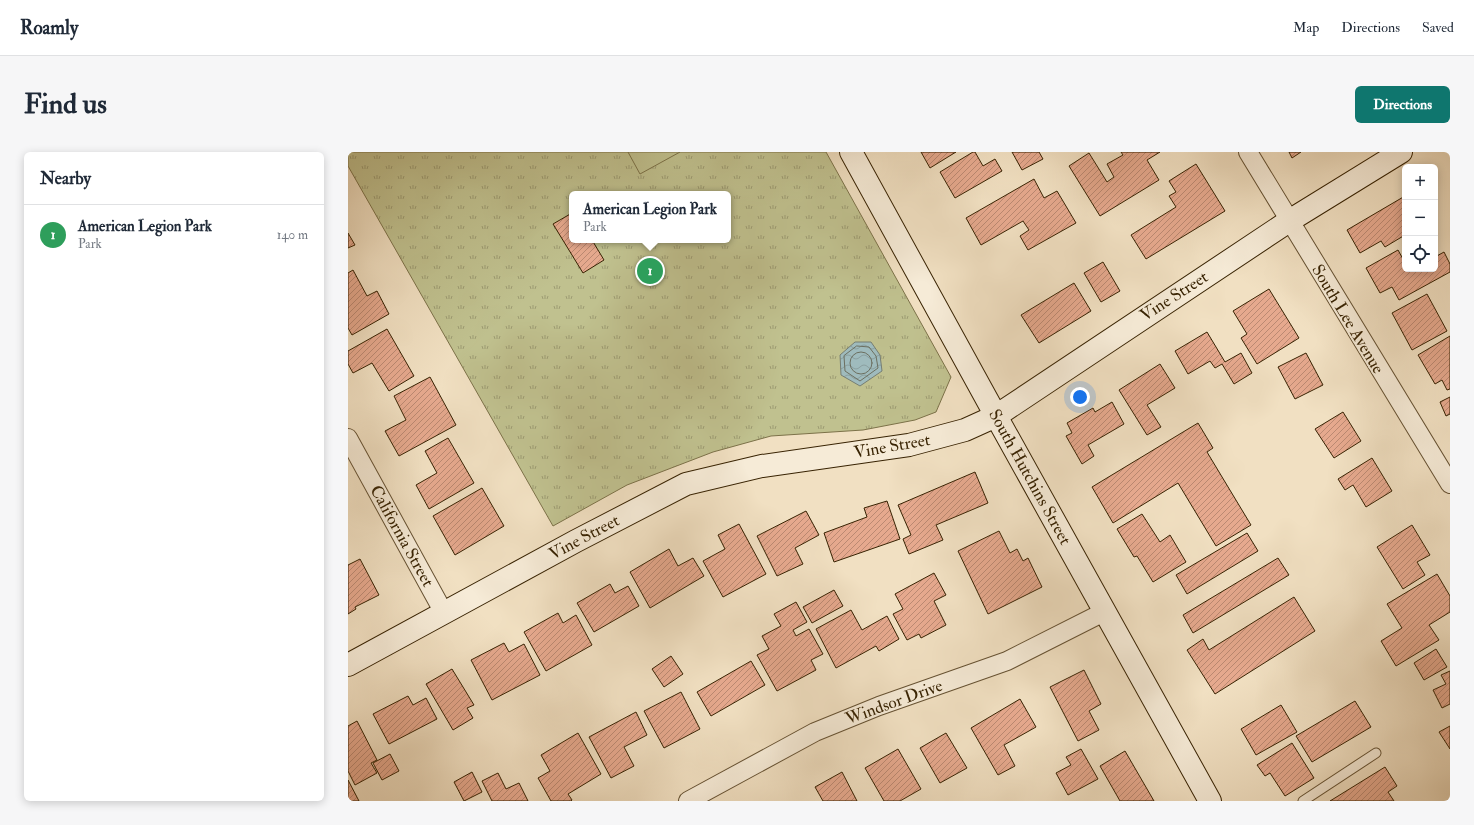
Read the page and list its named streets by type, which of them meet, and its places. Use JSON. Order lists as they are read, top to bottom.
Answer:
{
  "streets": {
    "street": [
      "Vine Street",
      "South Lee Avenue",
      "South Hutchins Street",
      "California Street",
      "Windsor Drive"
    ]
  },
  "crossings": [
    ["Vine Street", "South Lee Avenue"],
    ["Vine Street", "South Hutchins Street"],
    ["Vine Street", "California Street"],
    ["South Hutchins Street", "Windsor Drive"]
  ],
  "page": {
    "header": "Roamly",
    "nav": ["Map", "Directions", "Saved"],
    "buttons": "Directions",
    "title": "Find us",
    "heading": "Nearby",
    "map_buttons": ["+", "−"],
    "popup": ["American Legion Park", "Park"],
    "list": [
      {
        "mark": "1",
        "name": "American Legion Park",
        "note": "Park",
        "value": "140 m"
      }
    ],
    "pins": "1"
  }
}
